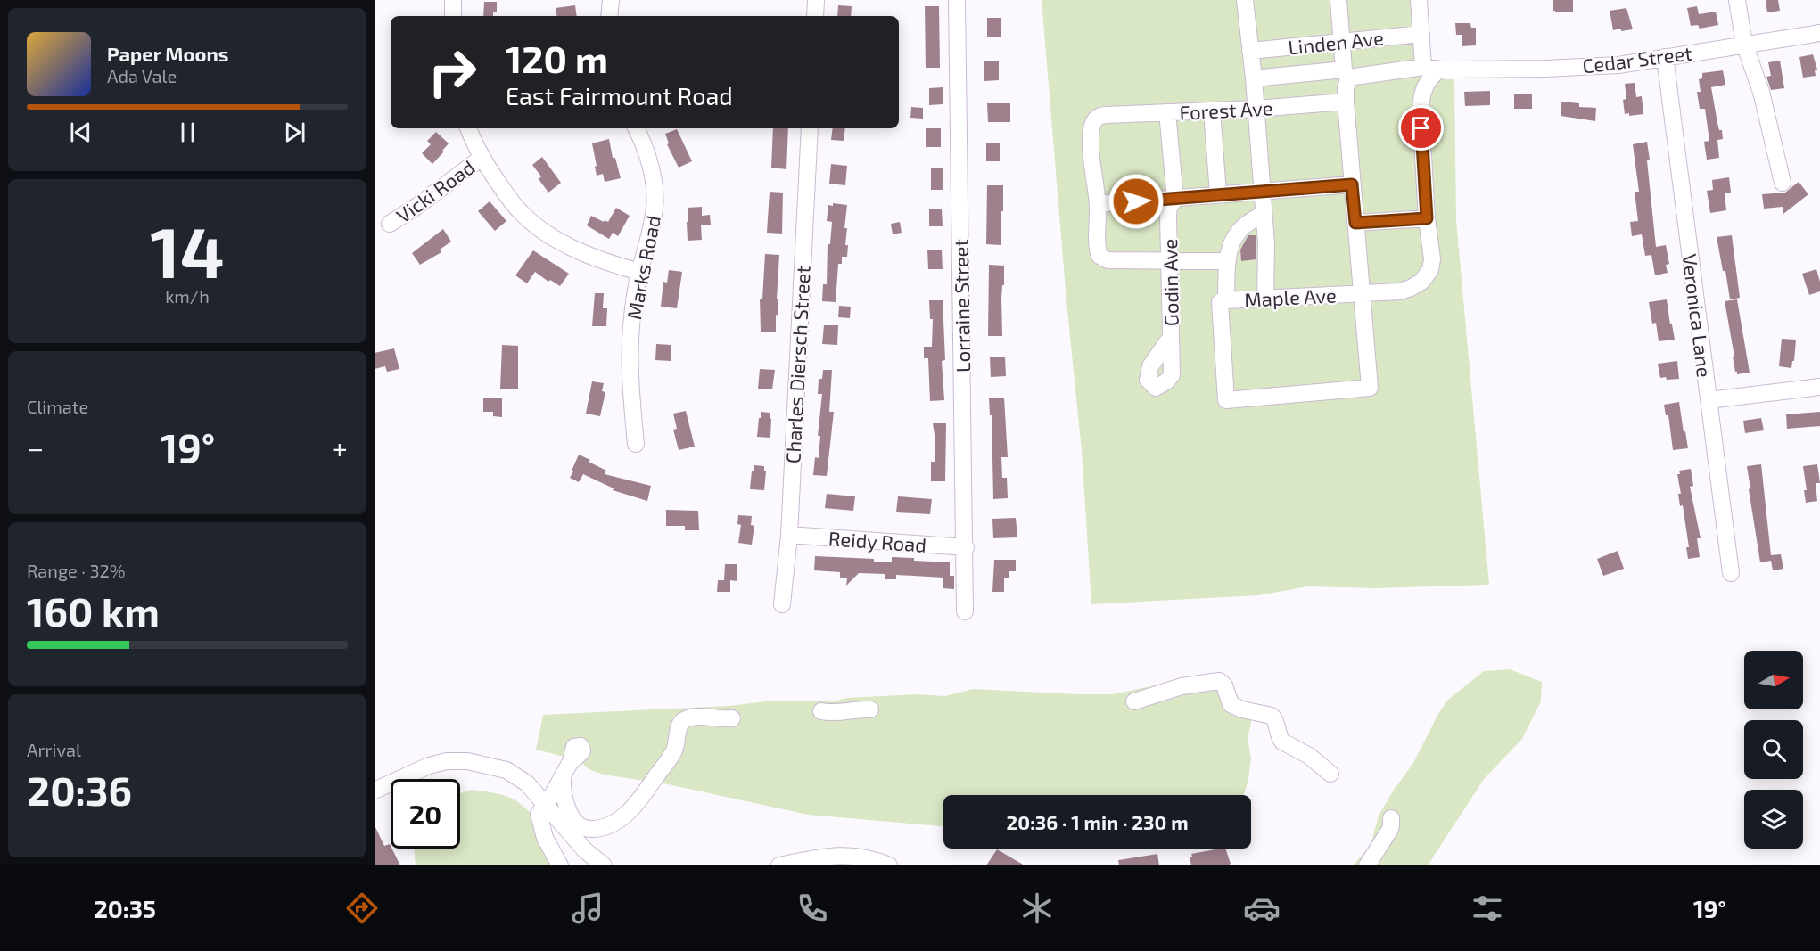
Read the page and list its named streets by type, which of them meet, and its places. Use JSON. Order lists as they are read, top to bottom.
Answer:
{
  "streets": {
    "street": [
      "Linden Ave",
      "Cedar Street",
      "Forest Ave",
      "Vicki Road",
      "Marks Road",
      "Godin Ave",
      "Maple Ave",
      "Lorraine Street",
      "Veronica Lane",
      "Charles Diersch Street",
      "Reidy Road"
    ]
  },
  "crossings": [
    ["Cedar Street", "Maple Ave"],
    ["Cedar Street", "Veronica Lane"],
    ["Lorraine Street", "Reidy Road"],
    ["Charles Diersch Street", "Reidy Road"]
  ],
  "north": "right",
  "page": {
    "turn": ["120 m", "East Fairmount Road"],
    "song": ["Paper Moons", "Ada Vale"],
    "tile": [
      ["14", "km/h"],
      "Climate",
      ["Range · 32%", "160 km"],
      ["Arrival", "20:36"]
    ],
    "heat": ["−", "19°", "+"],
    "limit": "20",
    "trip": "20:36 · 1 min · 230 m",
    "tabs": ["20:35", "19°"]
  }
}
